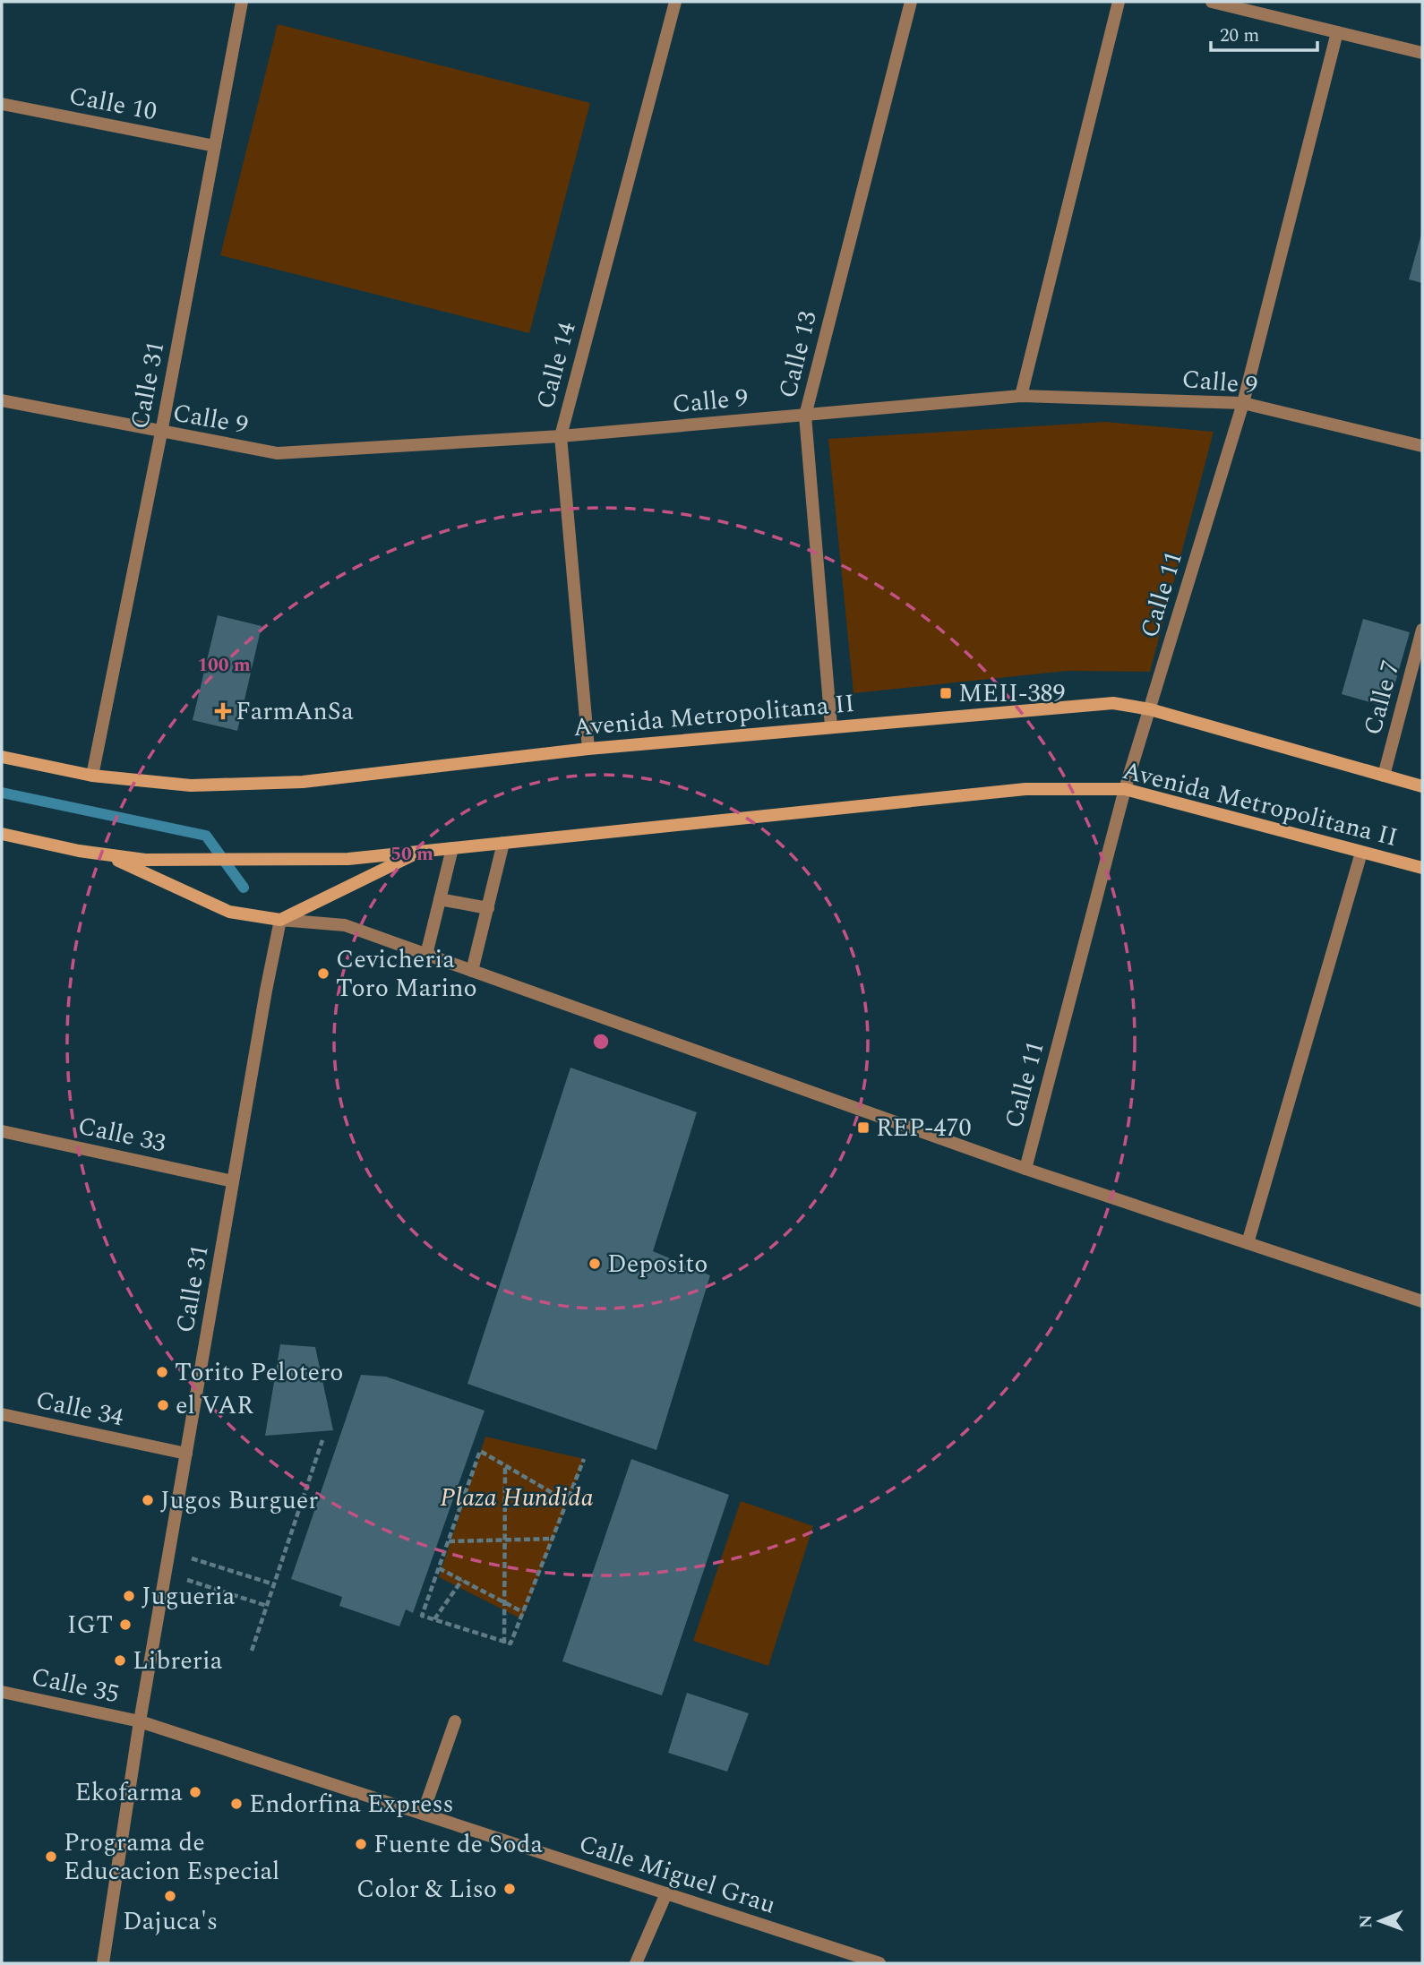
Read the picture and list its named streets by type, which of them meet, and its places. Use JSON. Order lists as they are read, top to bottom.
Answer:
{
  "streets": {
    "main road": ["Avenida Metropolitana II"],
    "street": [
      "Calle 10",
      "Calle 13",
      "Calle 14",
      "Calle 9",
      "Calle 31",
      "Calle 11",
      "Calle 7",
      "Calle 33",
      "Calle 34",
      "Calle 35",
      "Calle Miguel Grau"
    ]
  },
  "crossings": [
    ["Calle 10", "Calle 31"],
    ["Calle 13", "Calle 9"],
    ["Calle 13", "Avenida Metropolitana II"],
    ["Calle 14", "Calle 9"],
    ["Calle 14", "Avenida Metropolitana II"],
    ["Calle 9", "Calle 31"],
    ["Calle 9", "Calle 11"],
    ["Calle 31", "Avenida Metropolitana II"],
    ["Calle 31", "Calle 33"],
    ["Calle 31", "Calle 34"],
    ["Calle 31", "Calle 35"],
    ["Calle 31", "Calle Miguel Grau"],
    ["Calle 11", "Avenida Metropolitana II"],
    ["Calle 7", "Avenida Metropolitana II"],
    ["Calle 35", "Calle Miguel Grau"]
  ],
  "parks": ["Plaza Hundida"],
  "places": {
    "transit": ["MEII-389", "REP-470"],
    "health": ["FarmAnSa"],
    "other": [
      "Cevicheria Toro Marino",
      "Deposito",
      "Torito Pelotero",
      "el VAR",
      "Jugos Burguer",
      "Jugueria",
      "IGT",
      "Libreria",
      "Ekofarma",
      "Endorfina Express",
      "Fuente de Soda",
      "Programa de Educacion Especial",
      "Color & Liso",
      "Dajuca's"
    ]
  },
  "scale_bar": "20 m",
  "north": "left",
  "rings": ["100 m", "50 m"]
}
